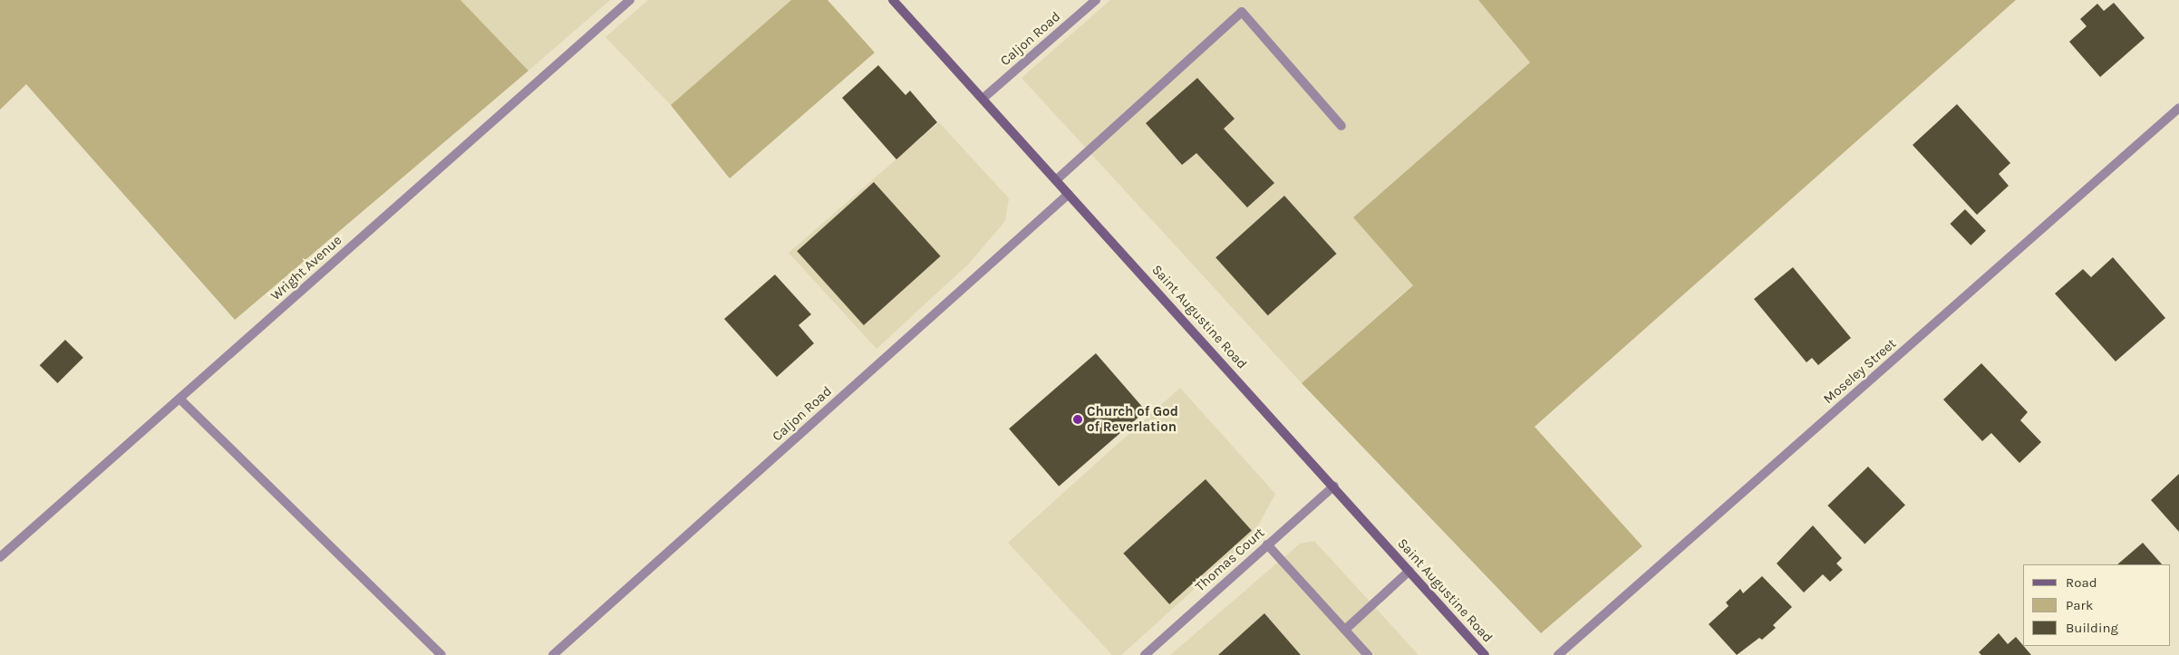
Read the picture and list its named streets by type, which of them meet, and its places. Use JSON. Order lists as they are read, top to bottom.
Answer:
{
  "streets": {
    "main road": ["Saint Augustine Road"],
    "street": [
      "Caljon Road",
      "Wright Avenue",
      "Moseley Street",
      "Thomas Court"
    ]
  },
  "crossings": [
    ["Caljon Road", "Saint Augustine Road"],
    ["Saint Augustine Road", "Thomas Court"]
  ],
  "places": ["Church of God of Reverlation"],
  "legend": ["Road", "Park", "Building"]
}
